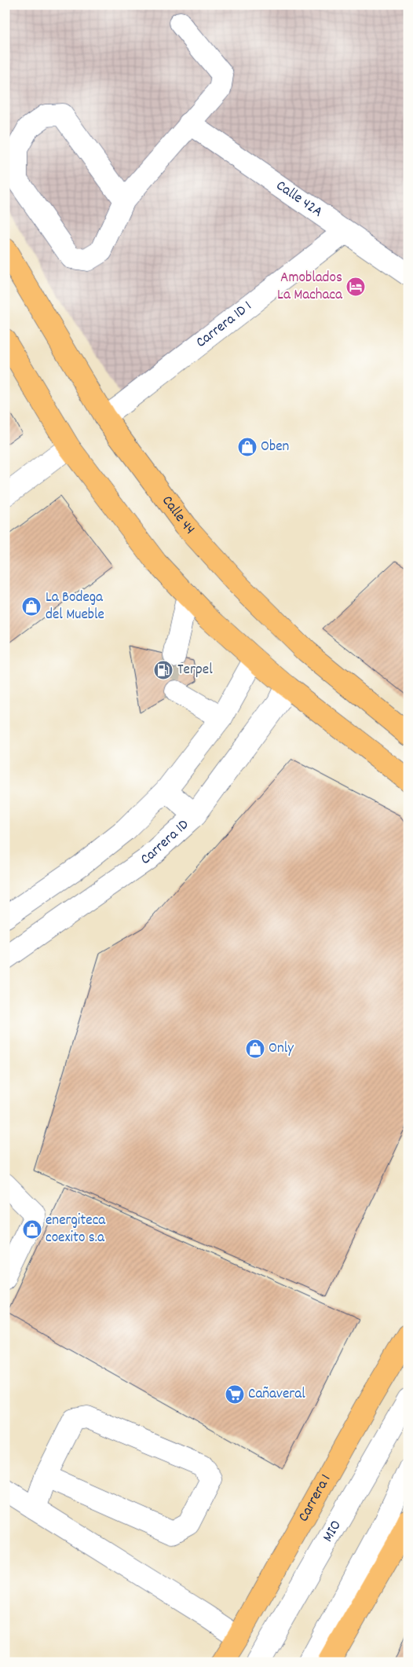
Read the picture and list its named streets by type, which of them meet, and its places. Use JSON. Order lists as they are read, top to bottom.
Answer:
{
  "streets": {
    "main road": ["Calle 44", "Carrera 1"],
    "street": [
      "Calle 42A",
      "Carrera 1D 1",
      "Carrera 1D",
      "MIO"
    ]
  },
  "crossings": [
    ["Calle 42A", "Carrera 1D 1"],
    ["Carrera 1D 1", "Calle 44"]
  ],
  "places": {
    "hotel": ["Amoblados La Machaca"],
    "shop": [
      "Oben",
      "La Bodega del Mueble",
      "Only",
      "energiteca coexito s.a"
    ],
    "fuel station": ["Terpel"],
    "supermarket": ["Cañaveral"]
  }
}
